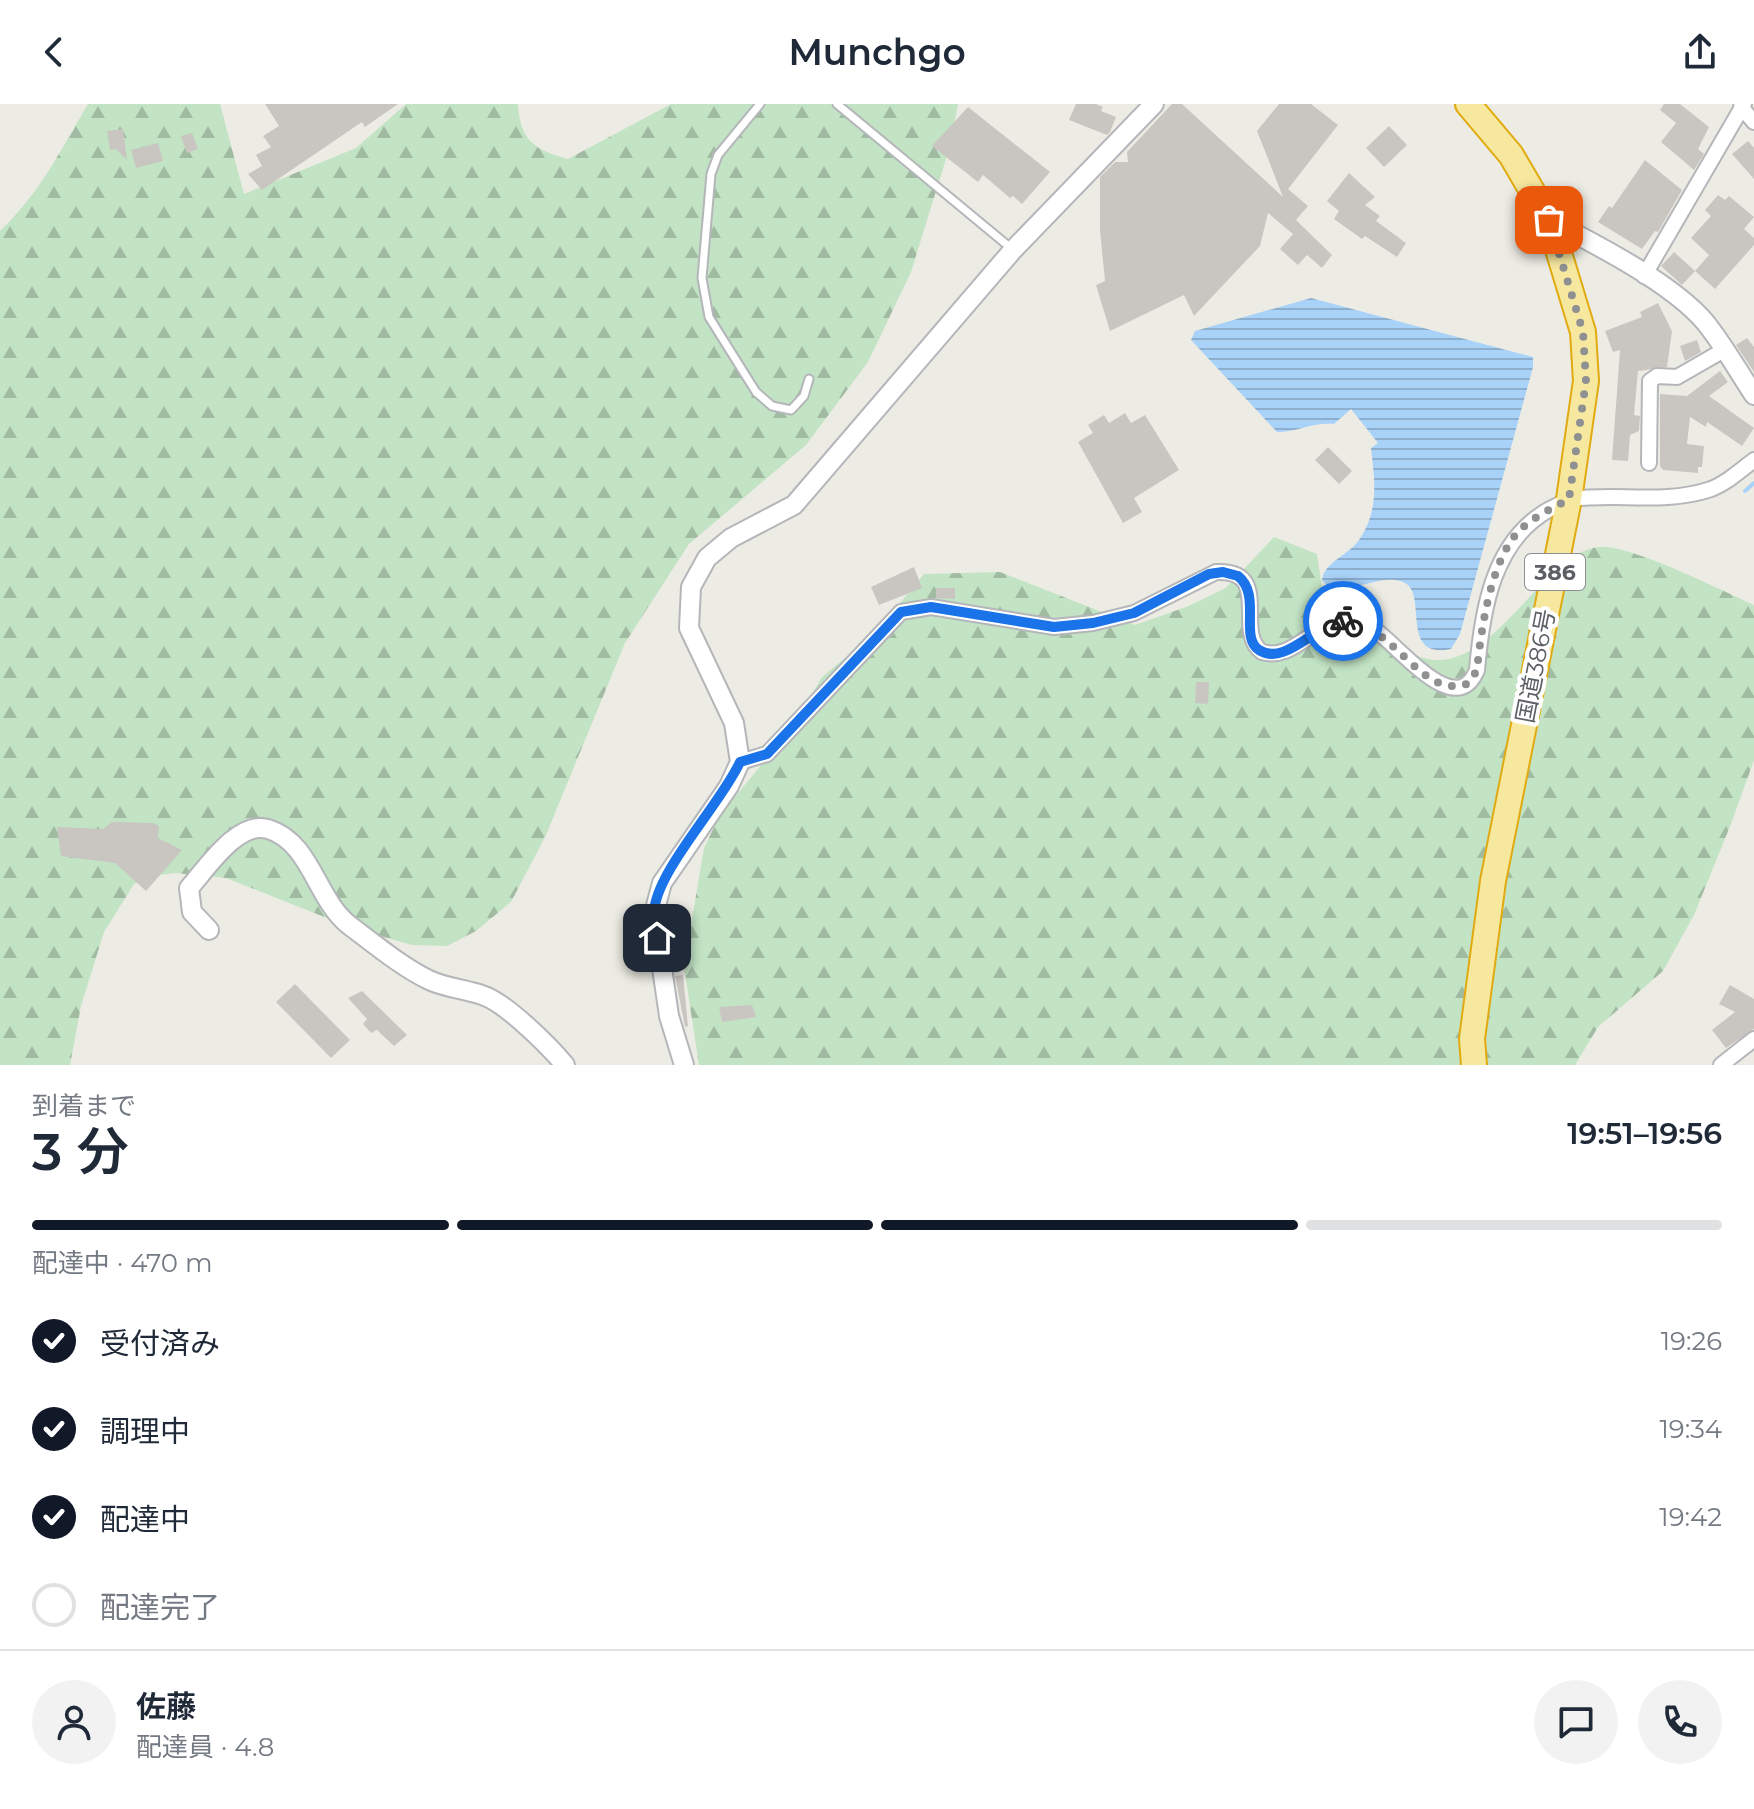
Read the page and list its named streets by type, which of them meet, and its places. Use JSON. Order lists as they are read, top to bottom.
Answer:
{
  "streets": {
    "highway": ["386", "国道386号"]
  },
  "page": {
    "header": "Munchgo",
    "heading": ["3 分", "到着まで", "19:51–19:56"],
    "panel": ["佐藤", "配達員 · 4.8"],
    "bar": "配達中 · 470 m",
    "list": [
      ["受付済み", "19:26"],
      ["調理中", "19:34"],
      ["配達中", "19:42"],
      "配達完了"
    ]
  }
}
